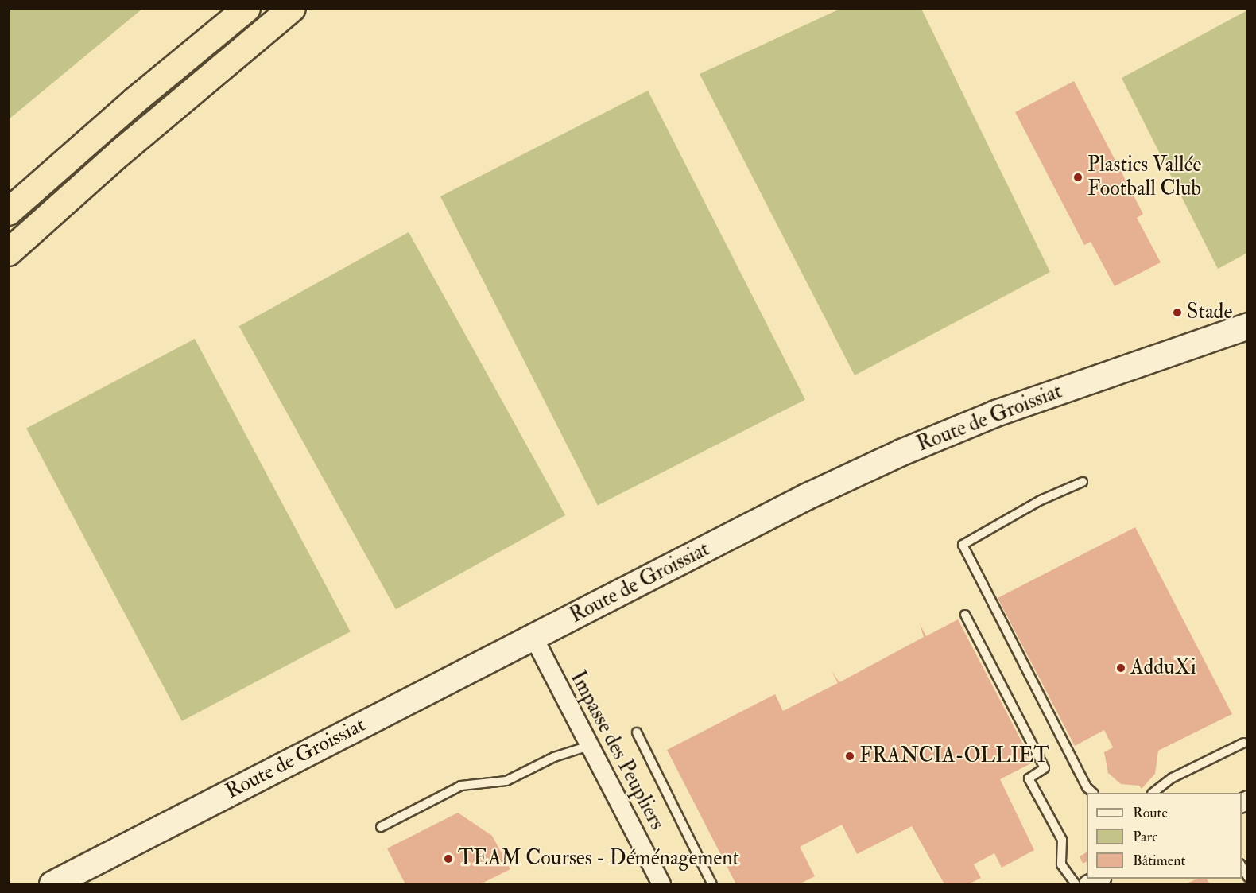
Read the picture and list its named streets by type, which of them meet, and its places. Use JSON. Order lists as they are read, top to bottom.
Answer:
{
  "streets": {
    "main road": ["Route de Groissiat"],
    "street": ["Impasse des Peupliers"]
  },
  "crossings": [
    ["Route de Groissiat", "Impasse des Peupliers"]
  ],
  "places": [
    "Plastics Vallée Football Club",
    "Stade",
    "AdduXi",
    "FRANCIA-OLLIET",
    "TEAM Courses - Déménagement"
  ],
  "legend": ["Route", "Parc", "Bâtiment"]
}
